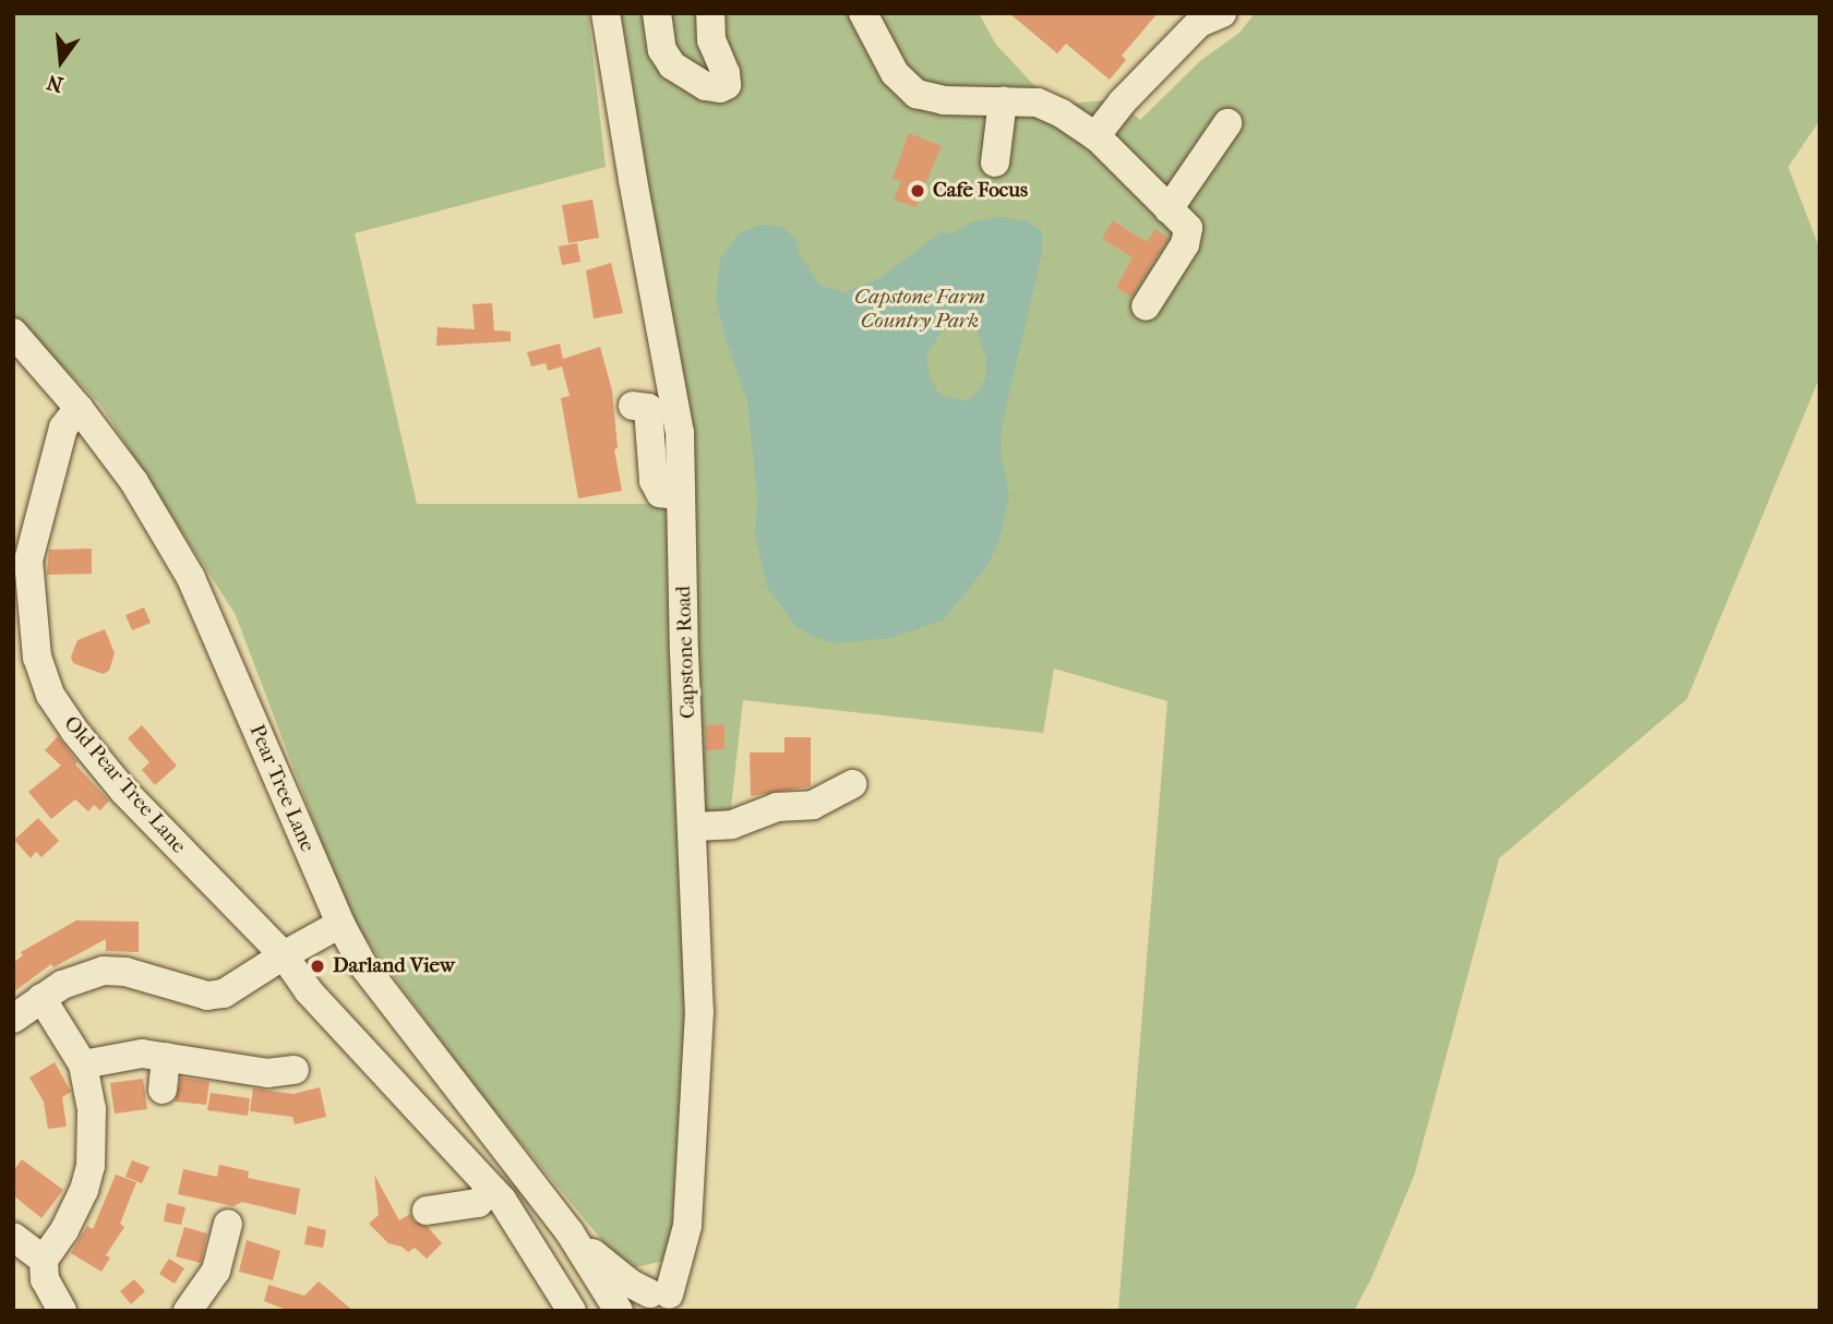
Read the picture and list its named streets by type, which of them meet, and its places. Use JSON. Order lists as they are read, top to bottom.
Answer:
{
  "streets": {
    "street": ["Capstone Road", "Old Pear Tree Lane", "Pear Tree Lane"]
  },
  "crossings": [
    ["Capstone Road", "Pear Tree Lane"],
    ["Old Pear Tree Lane", "Pear Tree Lane"]
  ],
  "parks": ["Capstone Farm Country Park"],
  "places": ["Cafe Focus", "Darland View"],
  "north": "bottom"
}
